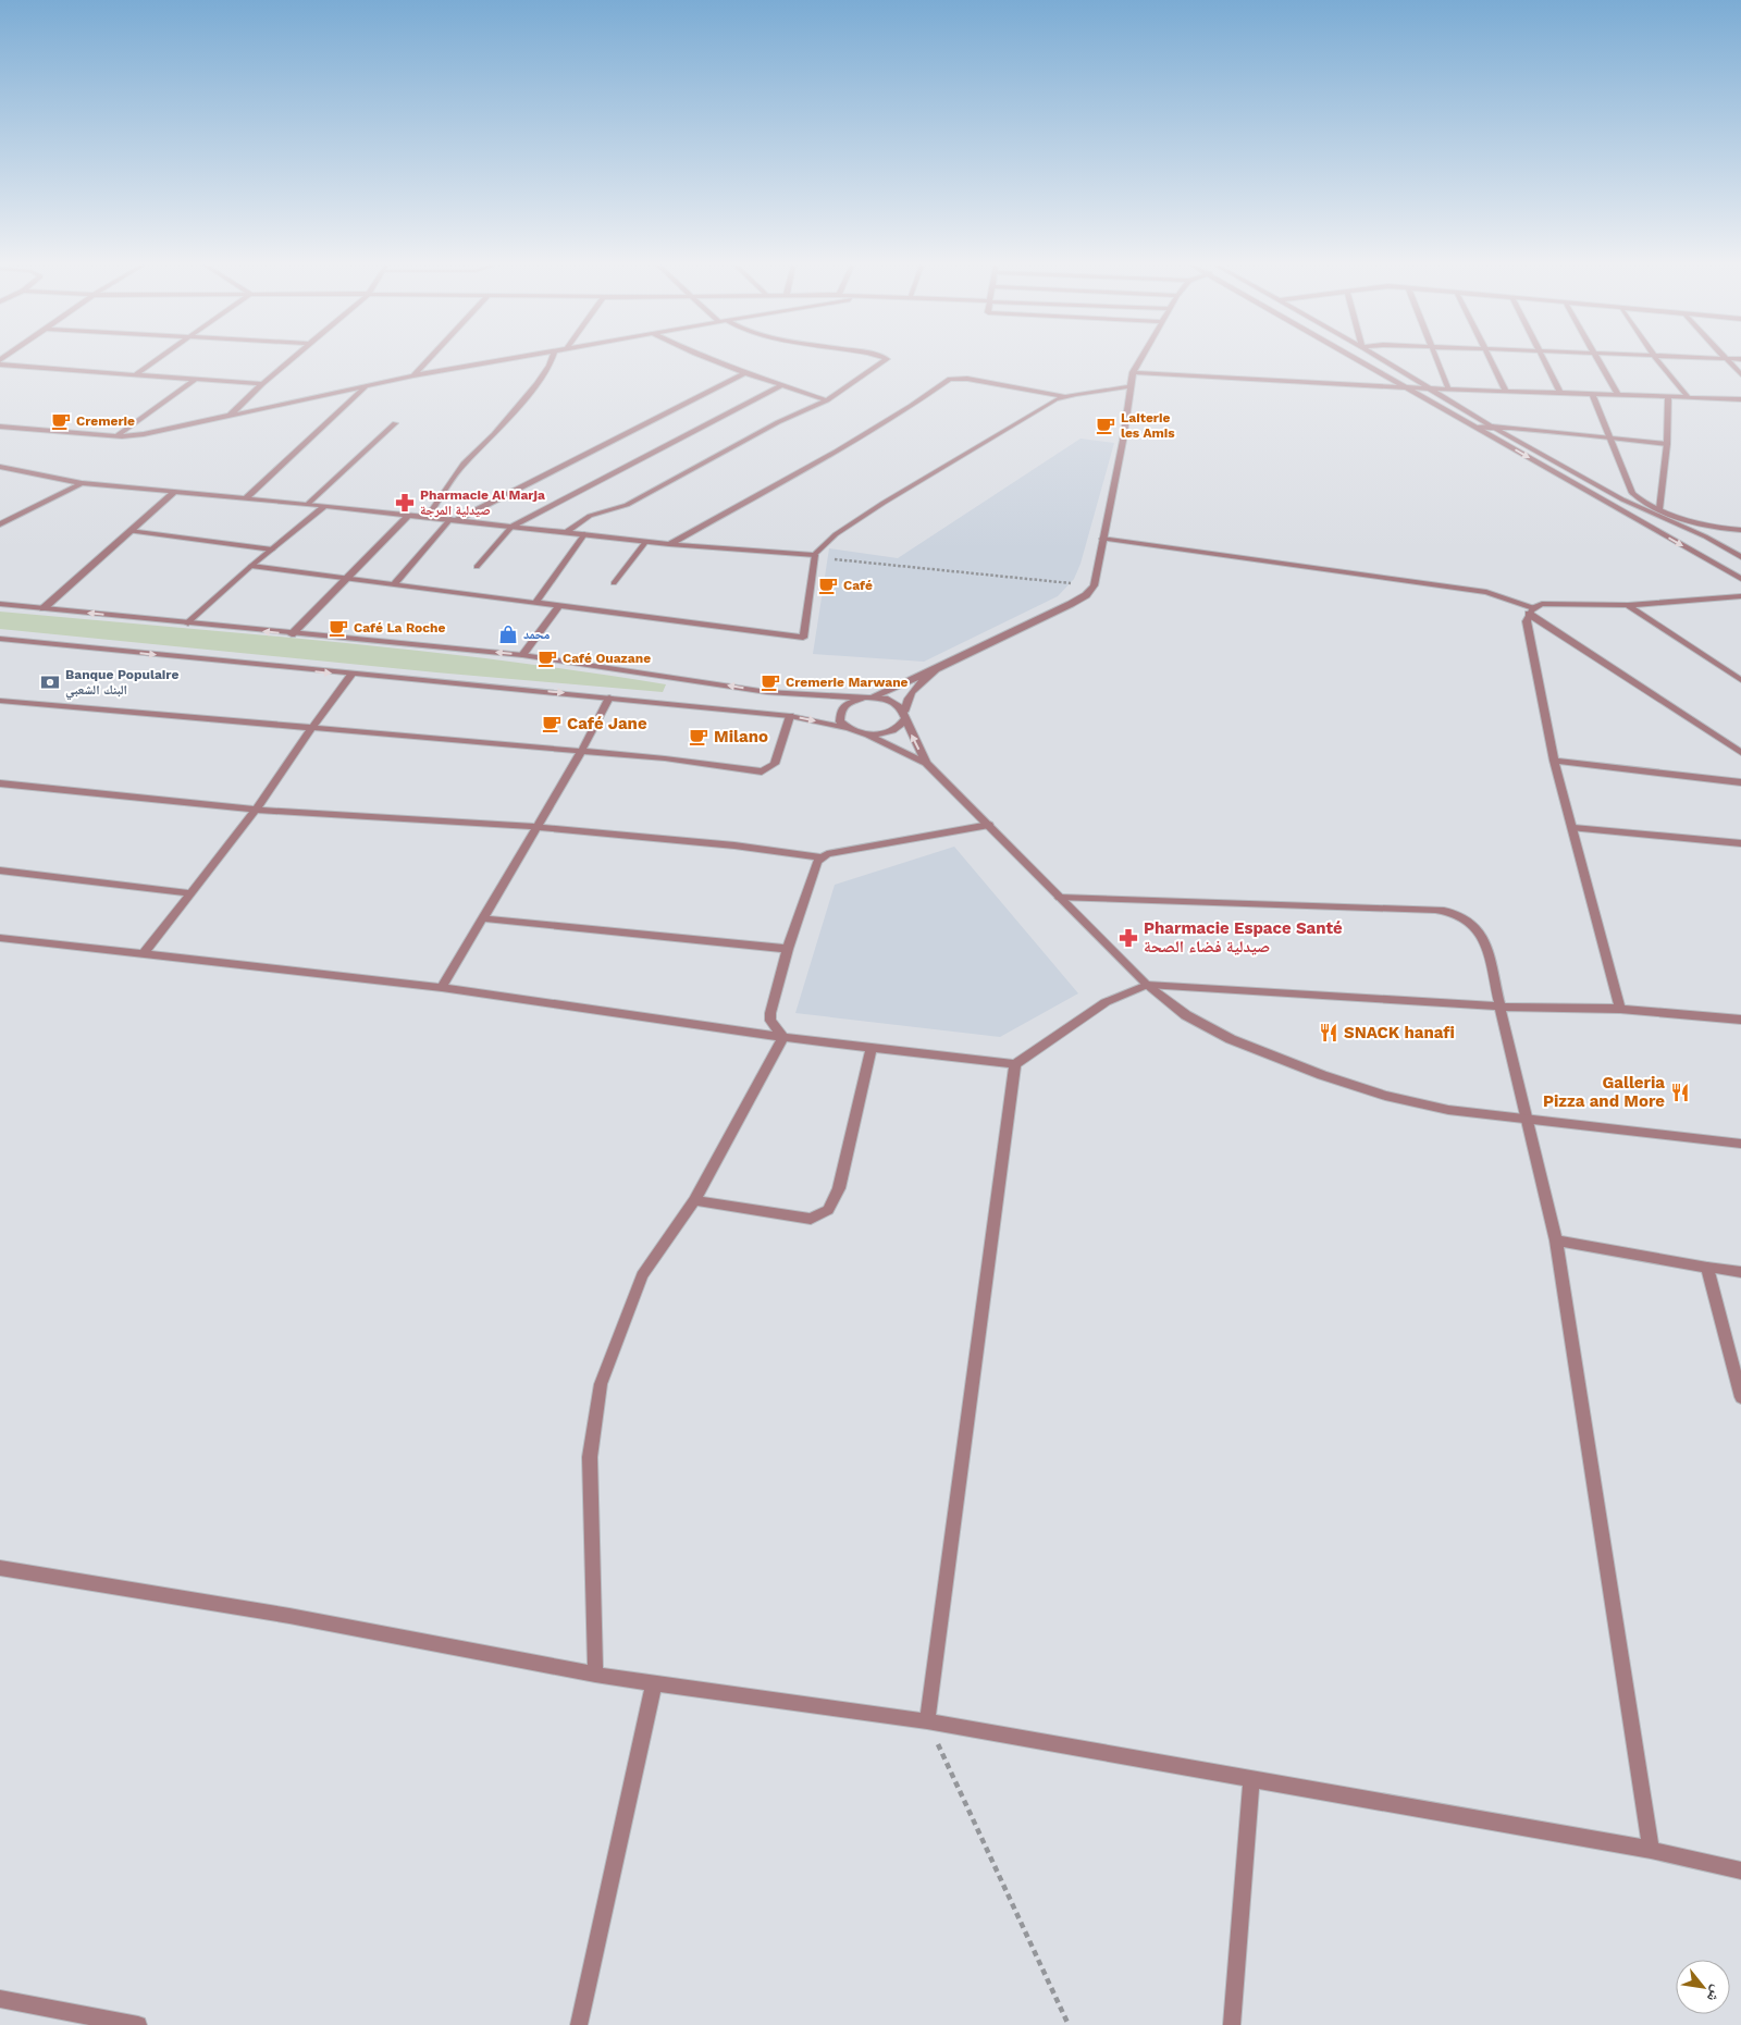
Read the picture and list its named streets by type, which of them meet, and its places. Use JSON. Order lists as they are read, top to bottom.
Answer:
{
  "places": {
    "cafe": [
      "Cremerie",
      "Laiterie les Amis",
      "Café",
      "Café La Roche",
      "Café Ouazane",
      "Cremerie Marwane",
      "Café Jane",
      "Milano"
    ],
    "pharmacy": ["Pharmacie Al Marja صيدلية المرجة", "Pharmacie Espace Santé صيدلية فضاء الصحة"],
    "shop": ["محمد"],
    "bank": ["Banque Populaire البنك الشعبي"],
    "restaurant": ["SNACK hanafi", "Galleria Pizza and More"]
  },
  "north": "bottom right"
}
